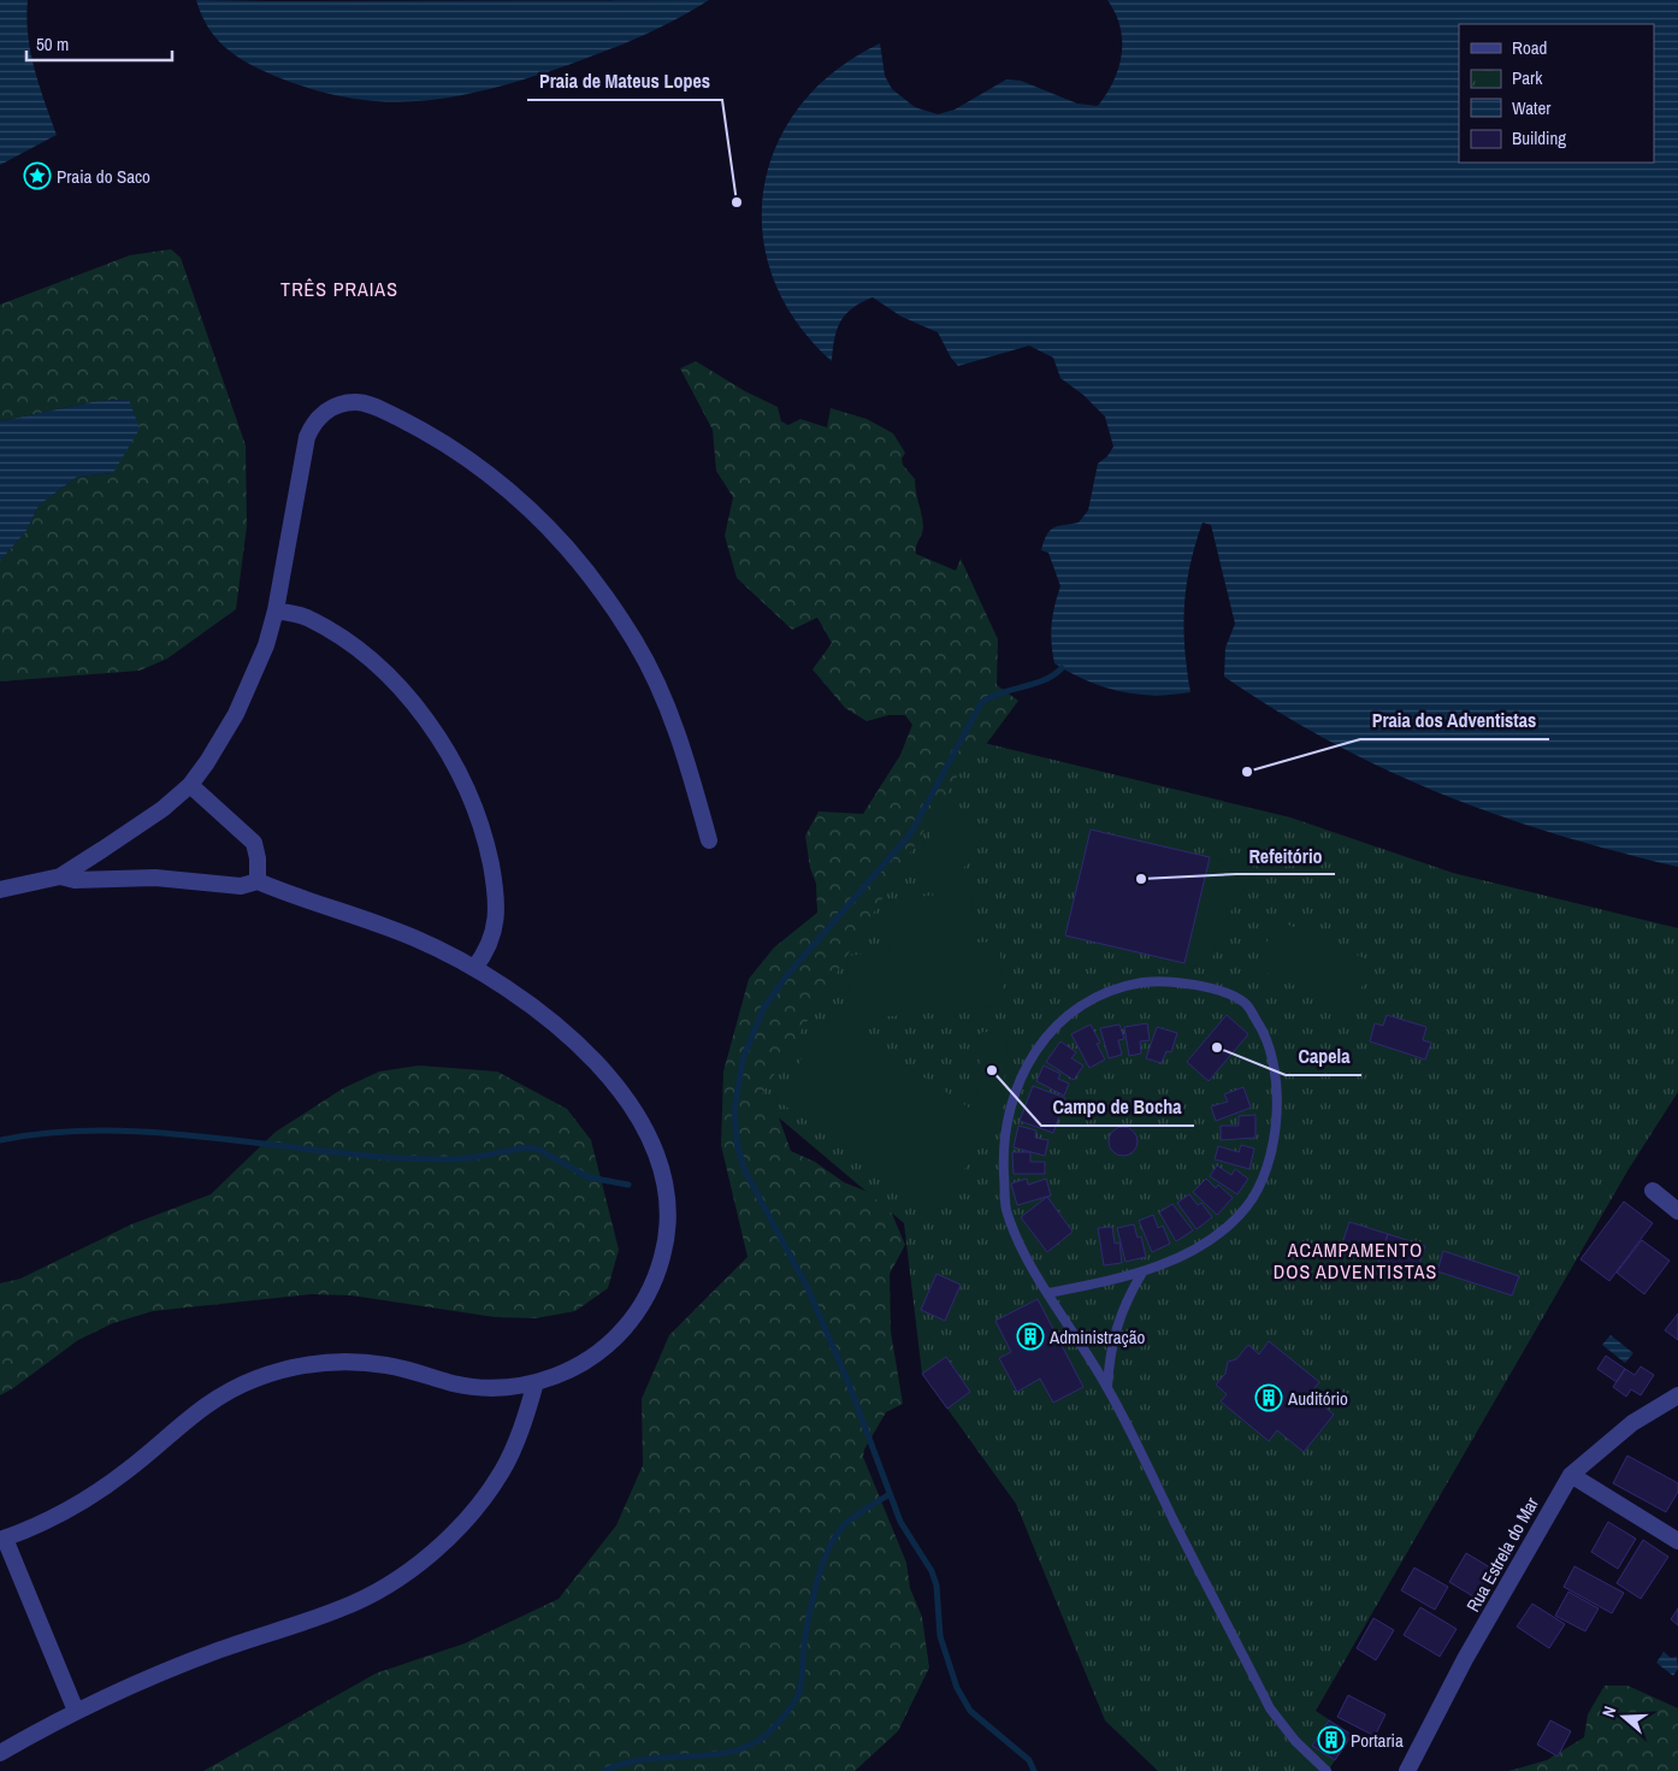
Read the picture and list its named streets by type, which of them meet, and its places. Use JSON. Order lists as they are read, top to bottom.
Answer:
{
  "streets": {
    "street": ["Rua Estrela do Mar"]
  },
  "districts": ["TRÊS PRAIAS", "ACAMPAMENTO DOS ADVENTISTAS"],
  "places": {
    "place": ["Praia do Saco"],
    "other": [
      "Praia de Mateus Lopes",
      "Praia dos Adventistas",
      "Refeitório",
      "Capela",
      "Campo de Bocha"
    ],
    "building": ["Administração", "Auditório", "Portaria"]
  },
  "legend": [
    "Road",
    "Park",
    "Water",
    "Building"
  ],
  "scale_bar": "50 m",
  "north": "left"
}
